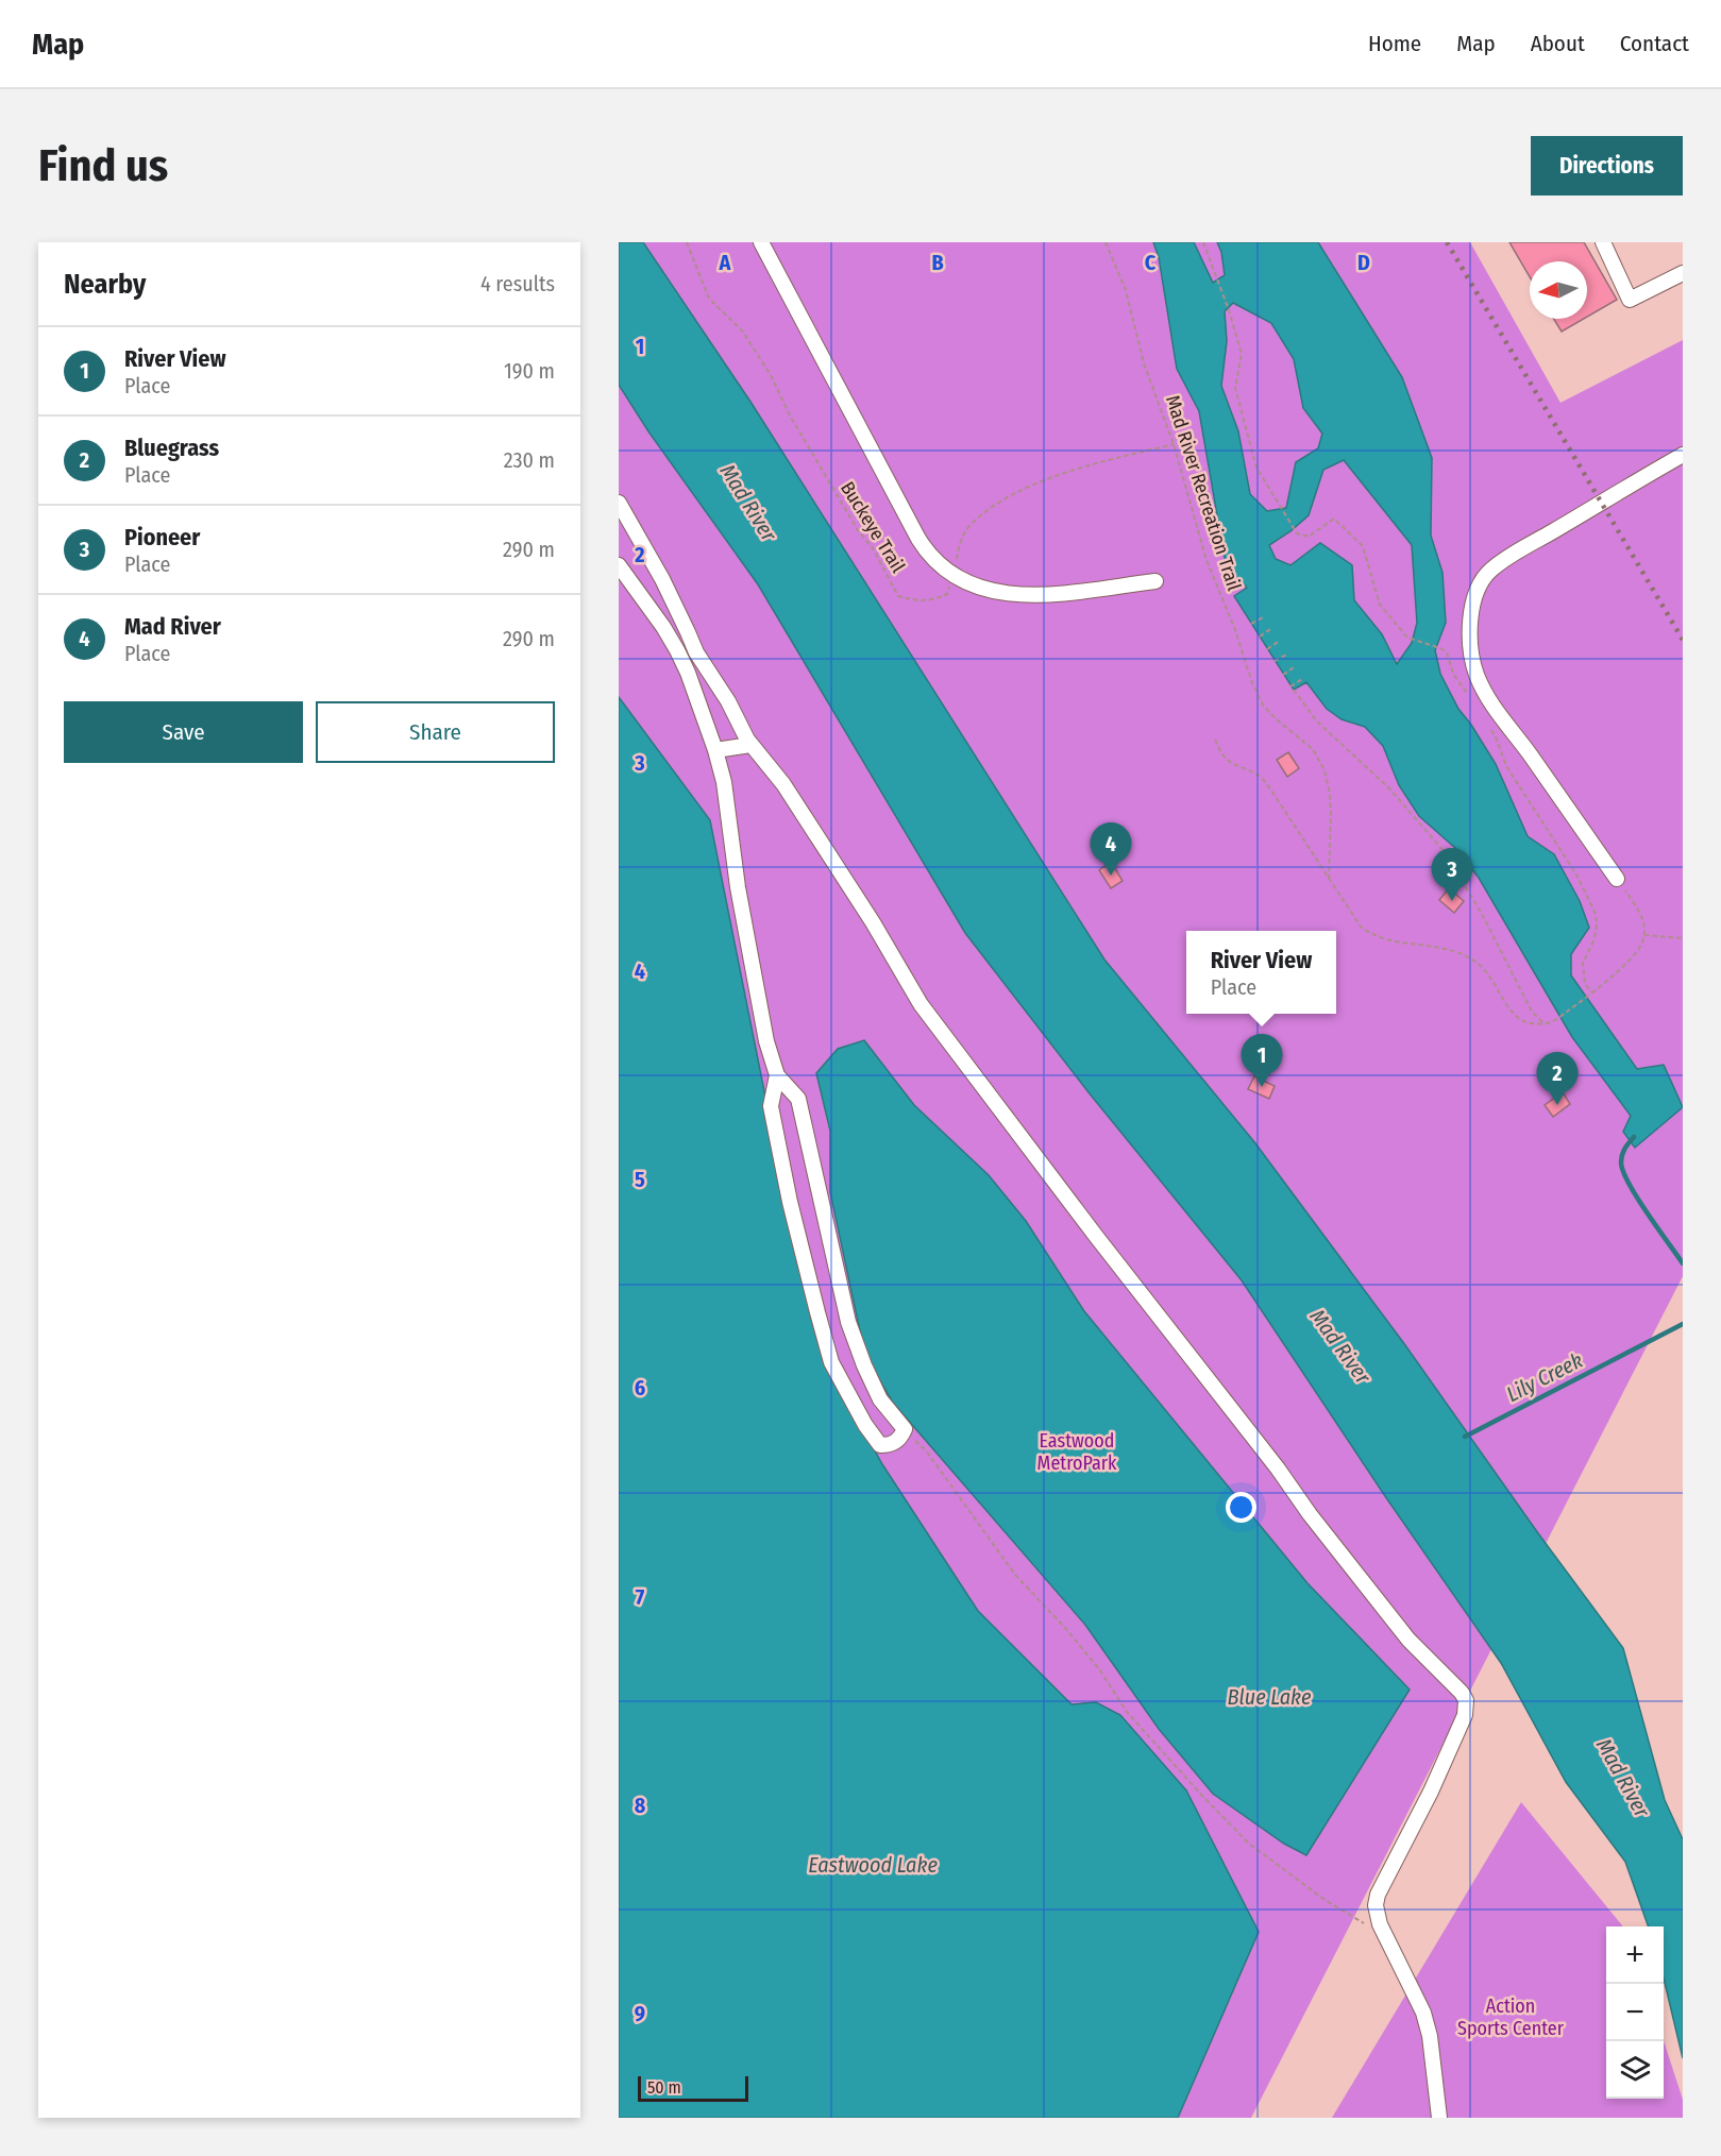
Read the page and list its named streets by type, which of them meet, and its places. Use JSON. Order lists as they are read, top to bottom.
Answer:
{
  "streets": {
    "path": ["Mad River Recreation Trail", "Buckeye Trail"]
  },
  "crossings": [
    ["Mad River Recreation Trail", "Buckeye Trail"]
  ],
  "water": [
    "Mad River",
    "Lily Creek",
    "Blue Lake",
    "Eastwood Lake"
  ],
  "parks": ["Eastwood MetroPark", "Action Sports Center"],
  "scale_bar": "50 m",
  "north": "left",
  "page": {
    "header": "Map",
    "nav": [
      "Home",
      "Map",
      "About",
      "Contact"
    ],
    "buttons": [
      "Directions",
      ["Save", "Share"]
    ],
    "title": "Find us",
    "heading": ["Nearby", "4 results"],
    "list": [
      {
        "mark": "1",
        "name": "River View",
        "note": "Place",
        "value": "190 m"
      },
      {
        "mark": "2",
        "name": "Bluegrass",
        "note": "Place",
        "value": "230 m"
      },
      {
        "mark": "3",
        "name": "Pioneer",
        "note": "Place",
        "value": "290 m"
      },
      {
        "mark": "4",
        "name": "Mad River",
        "note": "Place",
        "value": "290 m"
      }
    ],
    "pins": [
      "4",
      "3",
      "1",
      "2"
    ],
    "popup": ["River View", "Place"],
    "map_buttons": ["+", "−"],
    "scale": "50 m"
  },
  "grid": {
    "columns": [
      "A",
      "B",
      "C",
      "D"
    ],
    "rows": [
      "1",
      "2",
      "3",
      "4",
      "5",
      "6",
      "7",
      "8",
      "9"
    ]
  }
}
